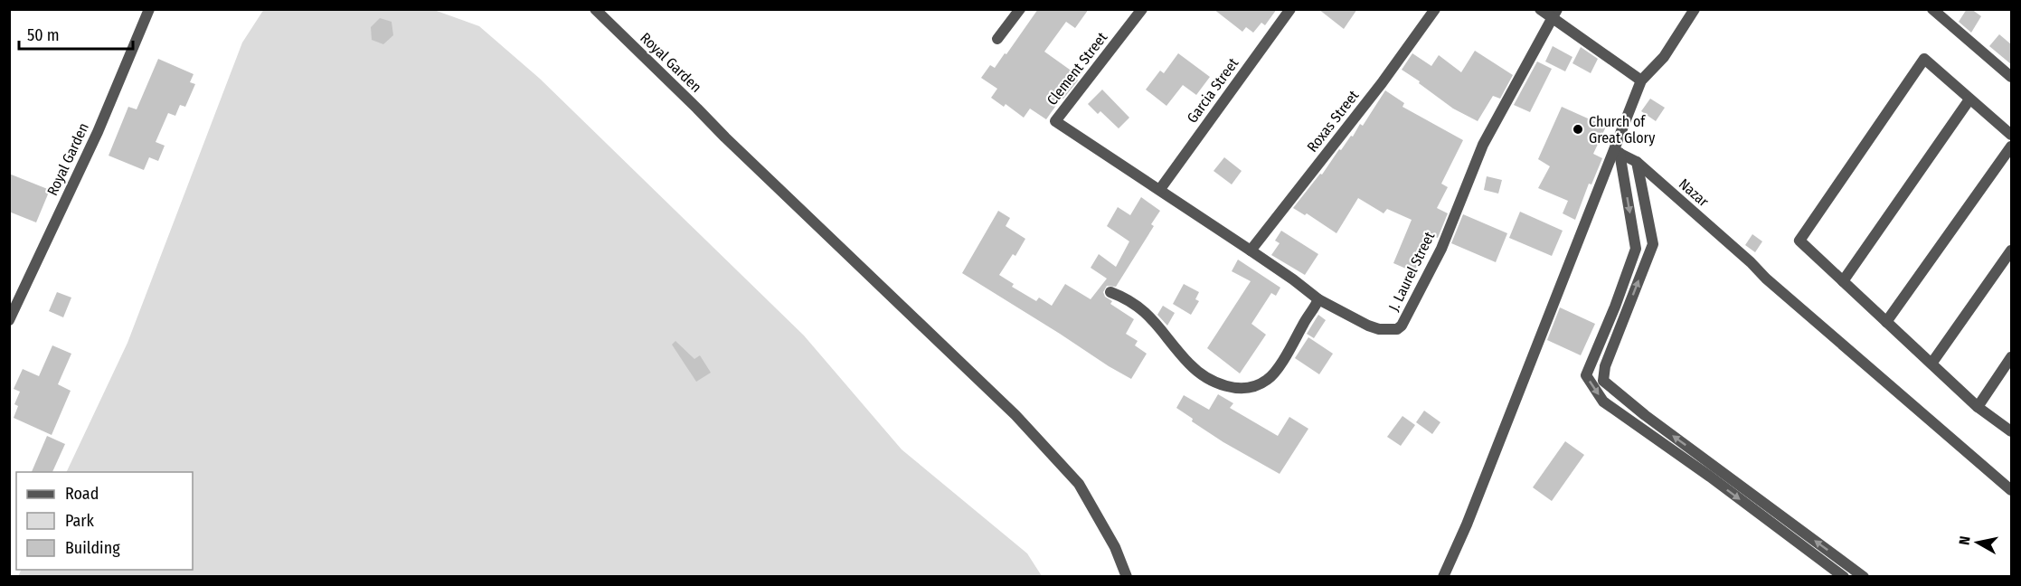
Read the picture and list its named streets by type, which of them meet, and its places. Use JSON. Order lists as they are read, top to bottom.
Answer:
{
  "streets": {
    "street": [
      "Royal Garden",
      "Clement Street",
      "Garcia Street",
      "Roxas Street",
      "Nazar",
      "J. Laurel Street"
    ]
  },
  "crossings": [
    ["Clement Street", "J. Laurel Street"],
    ["Garcia Street", "J. Laurel Street"],
    ["Roxas Street", "J. Laurel Street"]
  ],
  "places": ["Church of Great Glory"],
  "legend": ["Road", "Park", "Building"],
  "scale_bar": "50 m",
  "north": "left"
}
